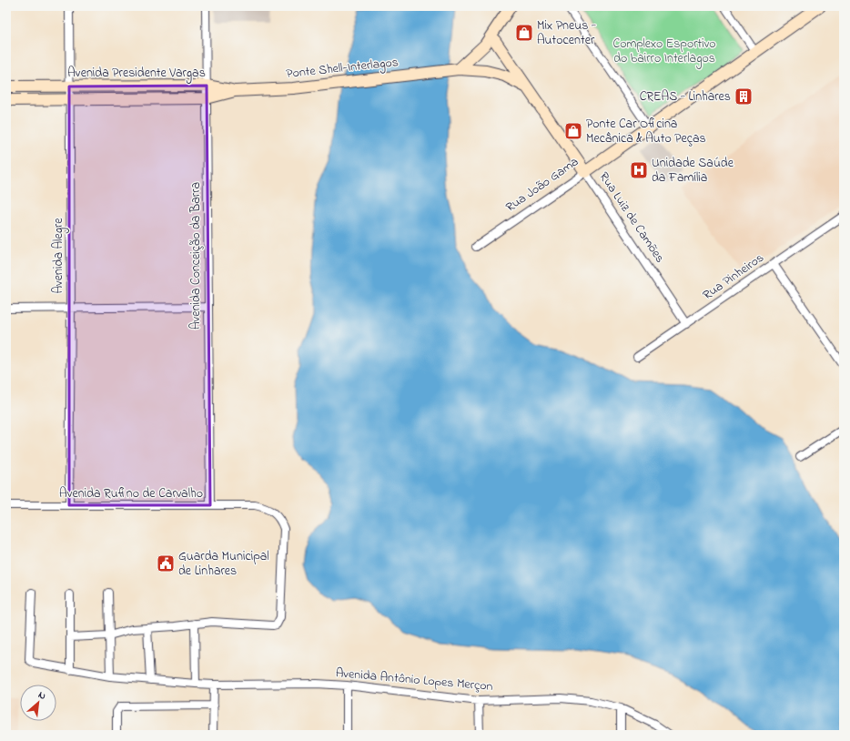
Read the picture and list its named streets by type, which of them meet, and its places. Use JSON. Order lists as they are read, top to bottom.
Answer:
{
  "streets": {
    "main road": [
      "Ponte Shell-Interlagos",
      "Avenida Presidente Vargas",
      "Rua João Gama",
      "Rua Luiz de Camões"
    ],
    "street": [
      "Avenida Alegre",
      "Avenida Conceição da Barra",
      "Rua Pinheiros",
      "Avenida Rufino de Carvalho",
      "Avenida Antônio Lopes Merçon"
    ]
  },
  "crossings": [
    ["Ponte Shell-Interlagos", "Avenida Presidente Vargas"],
    ["Ponte Shell-Interlagos", "Rua Luiz de Camões"],
    ["Avenida Presidente Vargas", "Avenida Alegre"],
    ["Avenida Presidente Vargas", "Avenida Conceição da Barra"],
    ["Rua João Gama", "Rua Luiz de Camões"],
    ["Rua Luiz de Camões", "Rua Pinheiros"],
    ["Avenida Alegre", "Avenida Rufino de Carvalho"],
    ["Avenida Conceição da Barra", "Avenida Rufino de Carvalho"]
  ],
  "parks": ["Complexo Esportivo do bairro Interlagos"],
  "places": {
    "shop": ["Mix Pneus - Autocenter", "Ponte Car Oficina Mecânica & Auto Peças"],
    "building": ["CREAS - Linhares"],
    "hospital": ["Unidade Saúde da Família"],
    "public building": ["Guarda Municipal de Linhares"]
  },
  "north": "top right"
}
